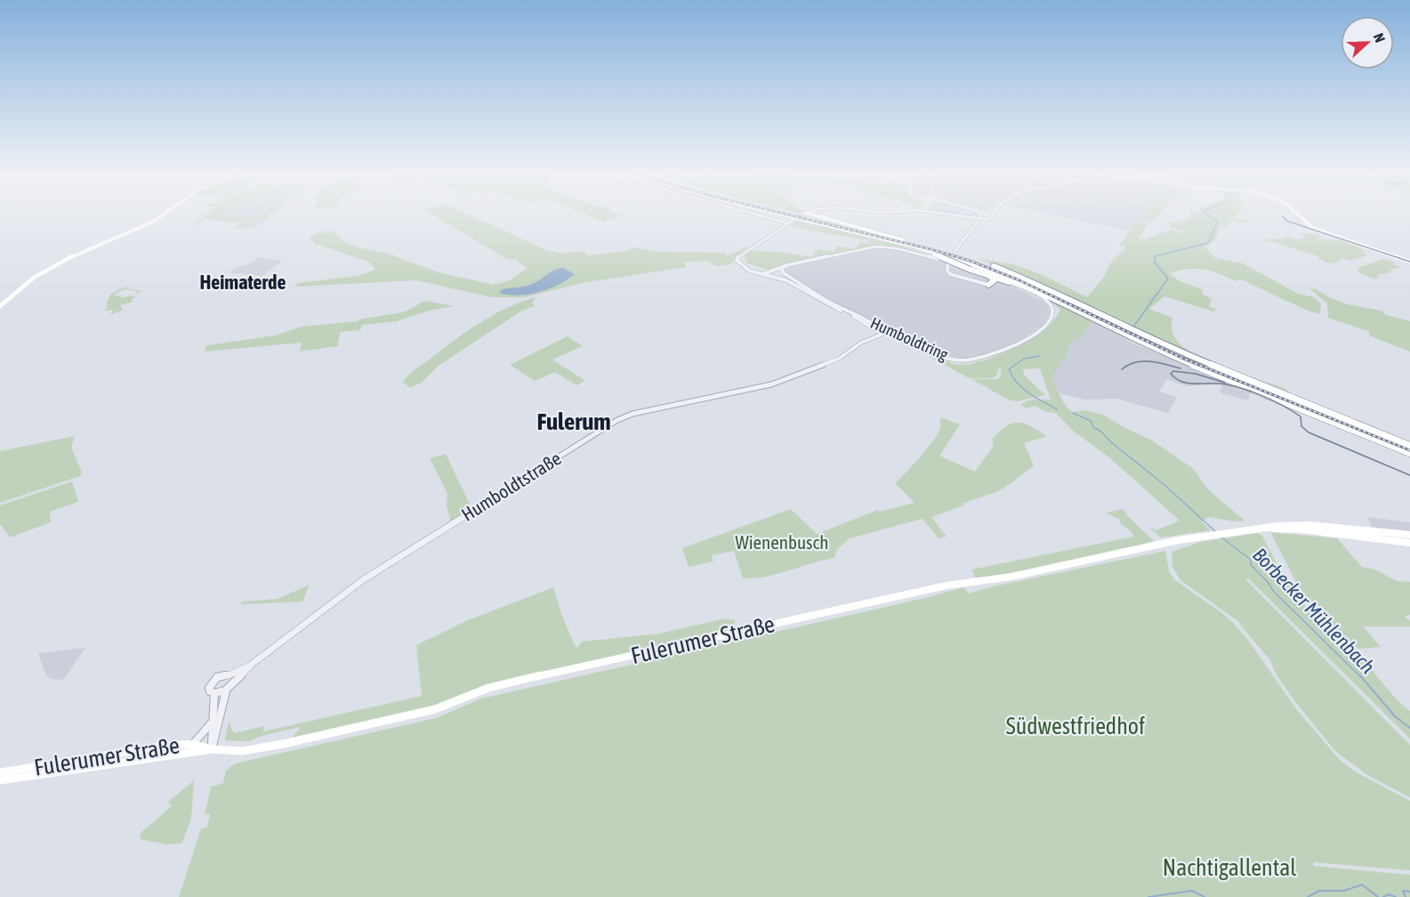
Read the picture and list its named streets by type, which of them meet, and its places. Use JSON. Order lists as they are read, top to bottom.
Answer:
{
  "streets": {
    "main road": ["Fulerumer Straße"],
    "street": ["Humboldtring", "Humboldtstraße"]
  },
  "crossings": [
    ["Humboldtring", "Humboldtstraße"]
  ],
  "districts": ["Heimaterde", "Fulerum"],
  "water": ["Borbecker Mühlenbach"],
  "parks": ["Wienenbusch", "Südwestfriedhof", "Nachtigallental"],
  "north": "right"
}
